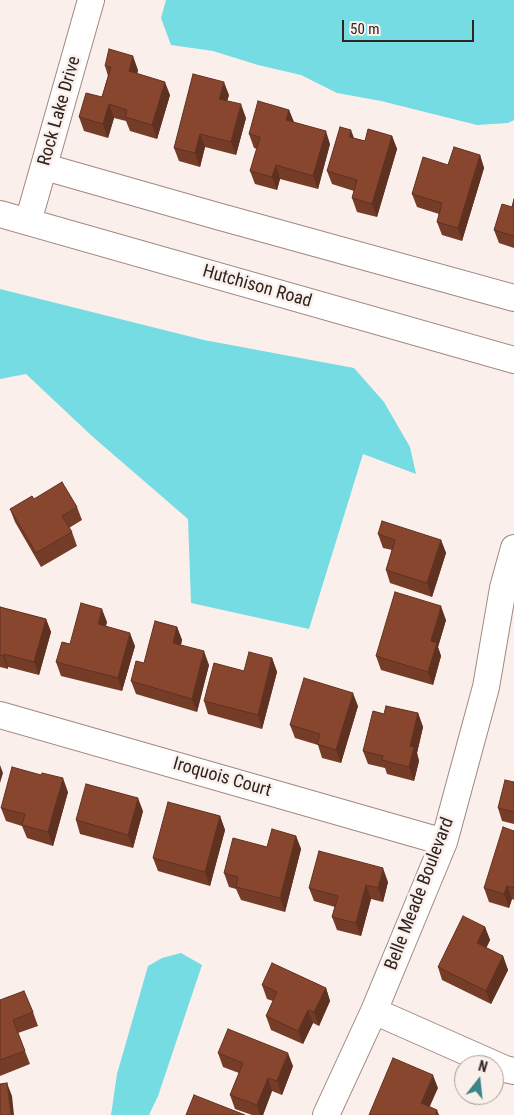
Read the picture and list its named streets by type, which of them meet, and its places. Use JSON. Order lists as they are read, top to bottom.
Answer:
{
  "streets": {
    "street": [
      "Rock Lake Drive",
      "Hutchison Road",
      "Iroquois Court",
      "Belle Meade Boulevard"
    ]
  },
  "crossings": [
    ["Rock Lake Drive", "Hutchison Road"],
    ["Iroquois Court", "Belle Meade Boulevard"]
  ],
  "scale_bar": "50 m",
  "north": "top"
}
